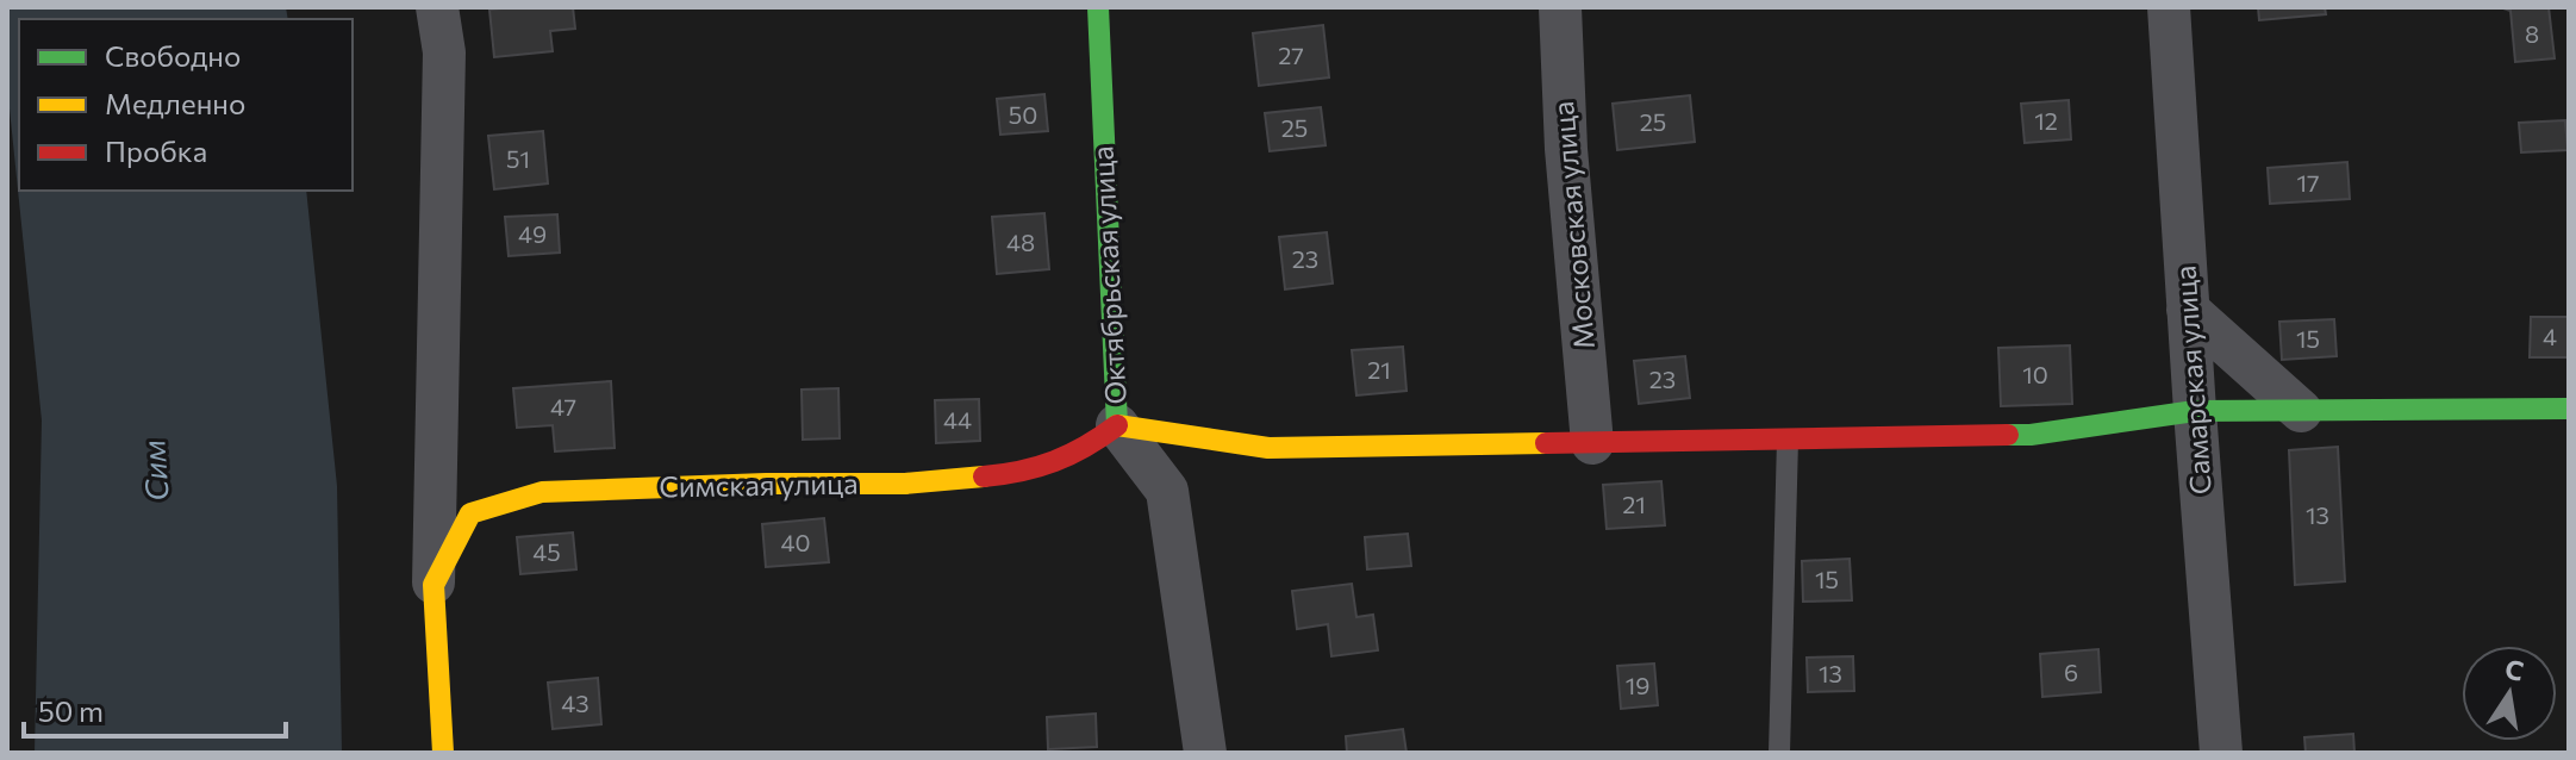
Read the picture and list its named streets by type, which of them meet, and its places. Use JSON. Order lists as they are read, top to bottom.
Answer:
{
  "streets": {
    "street": [
      "Московская улица",
      "Октябрьская улица",
      "Самарская улица",
      "Симская улица"
    ]
  },
  "crossings": [
    ["Октябрьская улица", "Симская улица"]
  ],
  "water": ["Сим"],
  "house_numbers": [
    "8",
    "27",
    "50",
    "12",
    "25",
    "25",
    "51",
    "17",
    "49",
    "48",
    "23",
    "4",
    "15",
    "21",
    "10",
    "23",
    "47",
    "44",
    "21",
    "13",
    "40",
    "45",
    "15",
    "6",
    "13",
    "19",
    "43"
  ],
  "legend": ["Свободно", "Медленно", "Пробка"],
  "scale_bar": "50 m",
  "north": "top"
}
